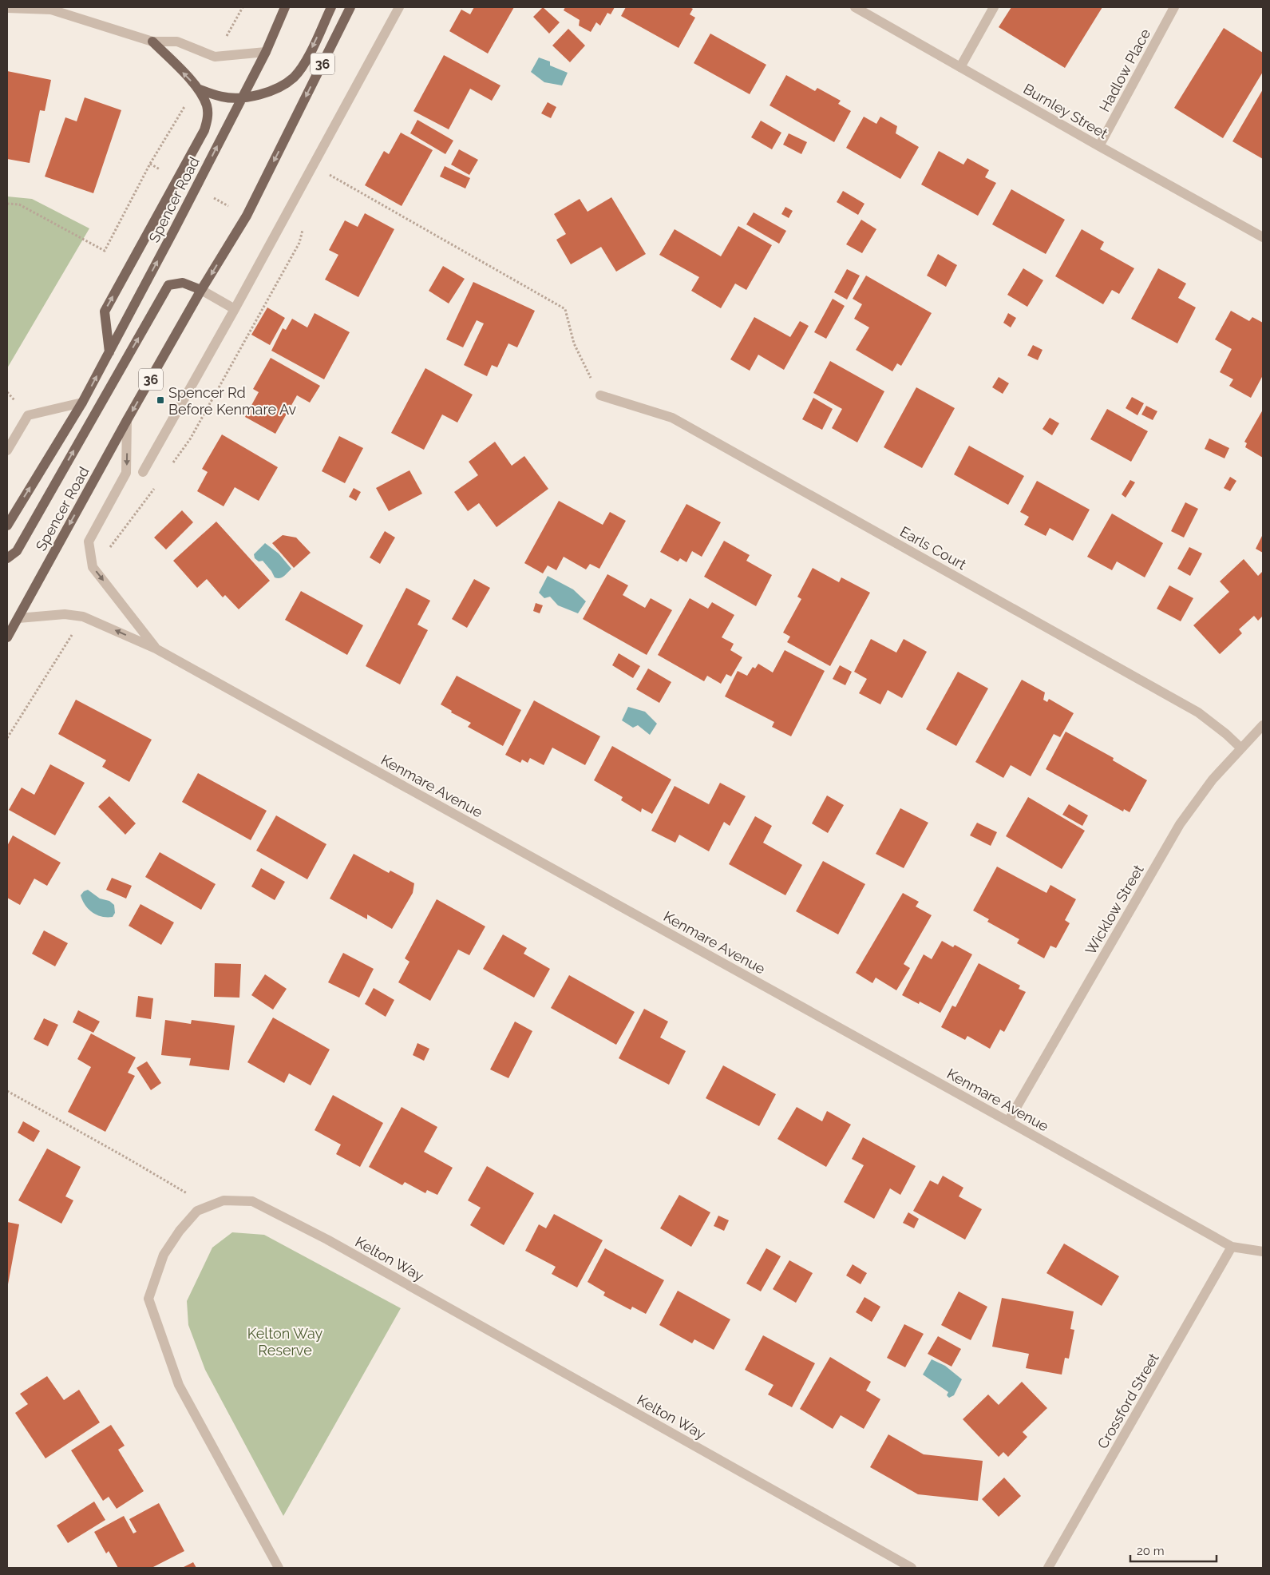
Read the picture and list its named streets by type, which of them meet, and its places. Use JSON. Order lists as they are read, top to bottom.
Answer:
{
  "streets": {
    "main road": ["36", "Spencer Road"],
    "street": [
      "Hadlow Place",
      "Burnley Street",
      "Earls Court",
      "Kenmare Avenue",
      "Wicklow Street",
      "Kelton Way",
      "Crossford Street"
    ]
  },
  "crossings": [
    ["Hadlow Place", "Burnley Street"],
    ["Spencer Road", "Kenmare Avenue"],
    ["Earls Court", "Wicklow Street"],
    ["Kenmare Avenue", "Wicklow Street"],
    ["Kenmare Avenue", "Crossford Street"]
  ],
  "parks": ["Kelton Way Reserve"],
  "places": {
    "transit": ["Spencer Rd Before Kenmare Av"]
  },
  "scale_bar": "20 m"
}
